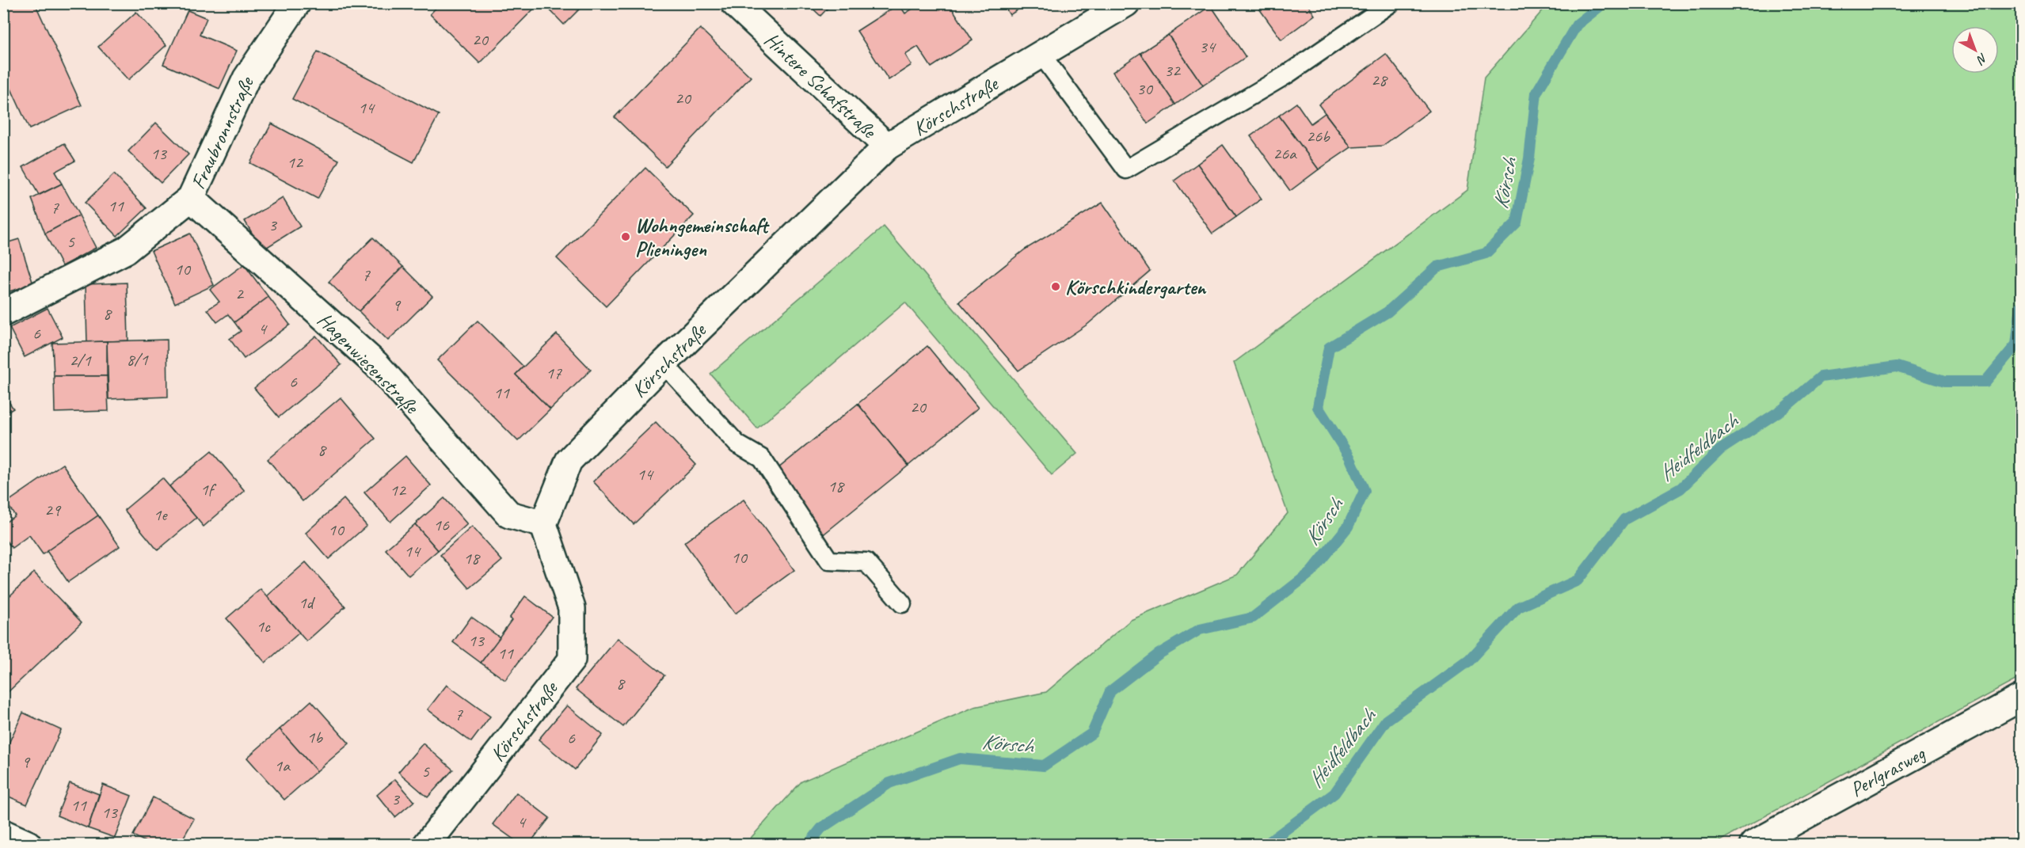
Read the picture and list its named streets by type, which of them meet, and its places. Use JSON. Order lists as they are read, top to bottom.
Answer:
{
  "streets": {
    "street": [
      "Hintere Schafstraße",
      "Körschstraße",
      "Fraubronnstraße",
      "Hagenwiesenstraße",
      "Perlgrasweg"
    ]
  },
  "crossings": [
    ["Hintere Schafstraße", "Körschstraße"],
    ["Körschstraße", "Hagenwiesenstraße"],
    ["Fraubronnstraße", "Hagenwiesenstraße"]
  ],
  "water": ["Körsch", "Heidfeldbach"],
  "places": ["Wohngemeinschaft Plieningen", "Körschkindergarten"],
  "house_numbers": [
    "20",
    "34",
    "32",
    "28",
    "30",
    "20",
    "14",
    "26b",
    "13",
    "26a",
    "12",
    "11",
    "7",
    "3",
    "5",
    "10",
    "7",
    "2",
    "9",
    "8",
    "4",
    "6",
    "8/1",
    "2/1",
    "17",
    "6",
    "11",
    "20",
    "8",
    "14",
    "18",
    "1f",
    "12",
    "29",
    "1e",
    "16",
    "10",
    "14",
    "10",
    "18",
    "1d",
    "1c",
    "13",
    "11",
    "8",
    "7",
    "1b",
    "6",
    "9",
    "1a",
    "5",
    "3",
    "11",
    "13",
    "4"
  ],
  "north": "bottom right"
}
